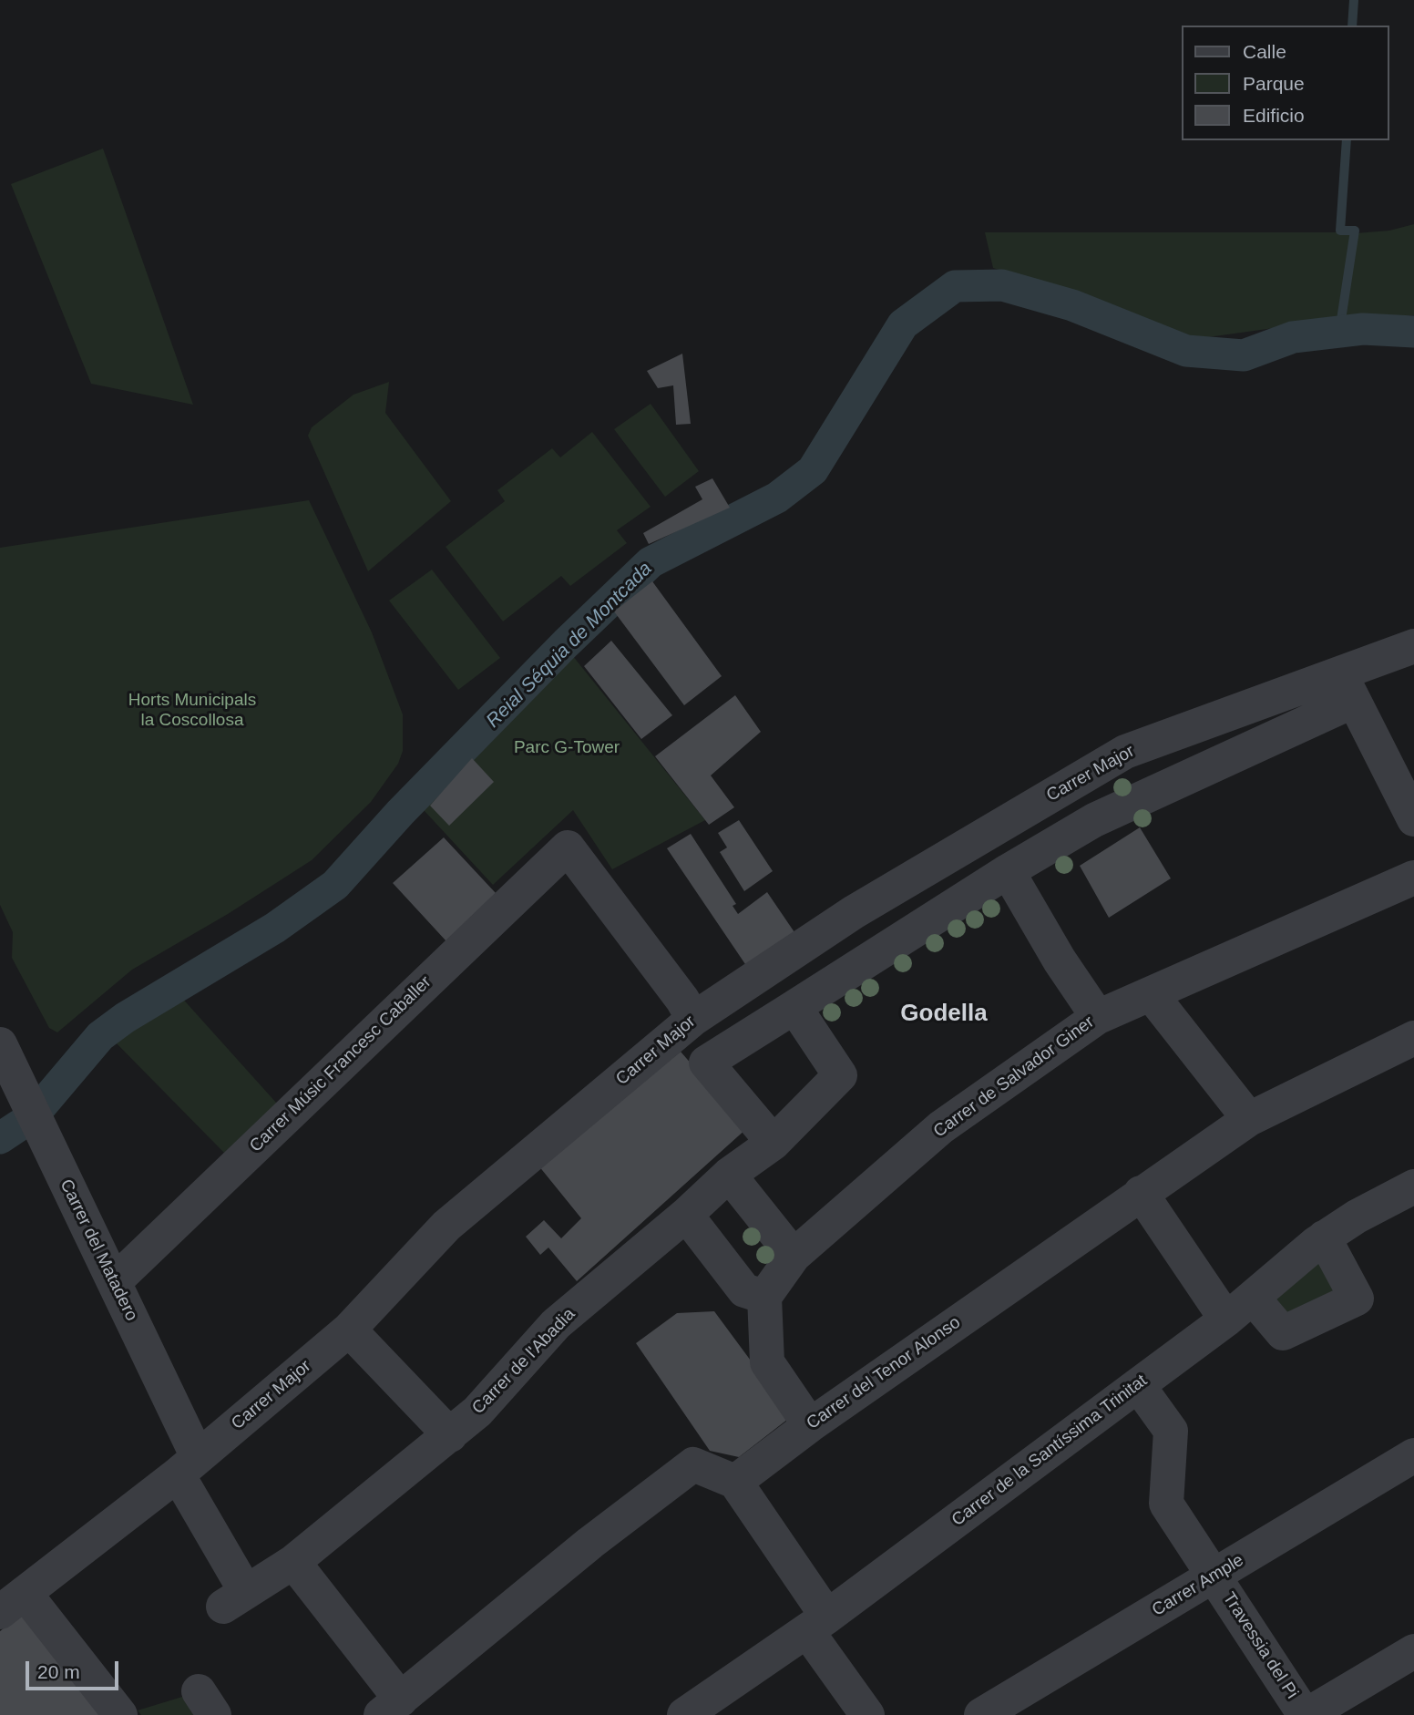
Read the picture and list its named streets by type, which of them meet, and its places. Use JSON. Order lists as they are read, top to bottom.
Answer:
{
  "streets": {
    "street": [
      "Carrer Major",
      "Carrer Músic Francesc Caballer",
      "Carrer de Salvador Giner",
      "Carrer del Matadero",
      "Carrer de l'Abadia",
      "Carrer del Tenor Alonso",
      "Carrer de la Santíssima Trinitat",
      "Carrer Ample",
      "Travessia del Pi"
    ]
  },
  "crossings": [
    ["Carrer Major", "Carrer Músic Francesc Caballer"],
    ["Carrer Major", "Carrer del Matadero"],
    ["Carrer Músic Francesc Caballer", "Carrer del Matadero"],
    ["Carrer del Matadero", "Carrer de l'Abadia"],
    ["Carrer de la Santíssima Trinitat", "Travessia del Pi"],
    ["Carrer Ample", "Travessia del Pi"]
  ],
  "districts": ["Godella"],
  "water": ["Reial Séquia de Montcada"],
  "parks": ["Horts Municipals la Coscollosa", "Parc G-Tower"],
  "legend": ["Calle", "Parque", "Edificio"],
  "scale_bar": "20 m"
}
